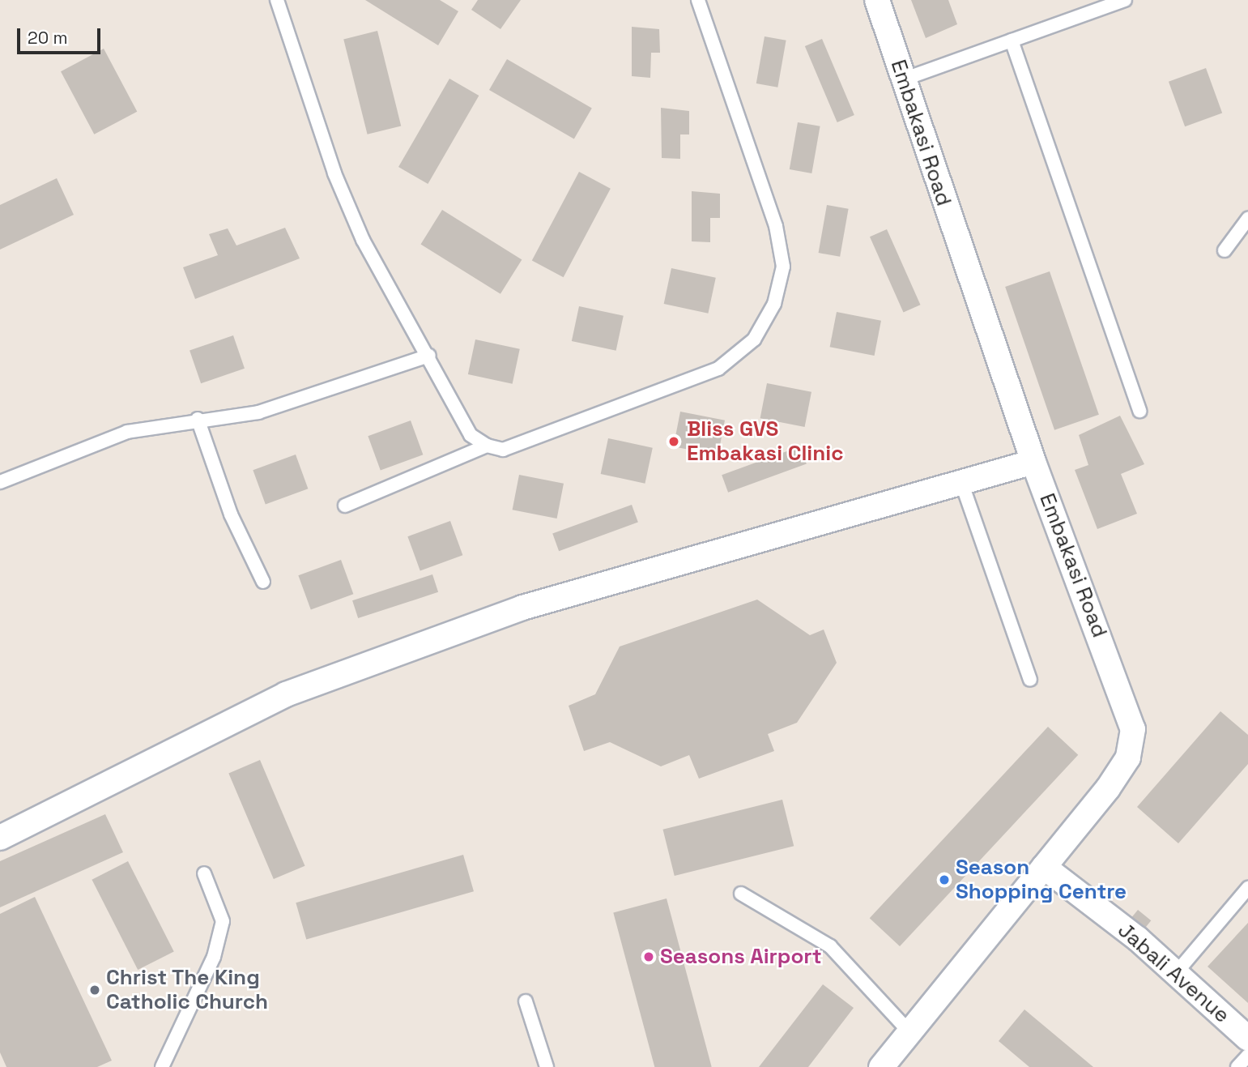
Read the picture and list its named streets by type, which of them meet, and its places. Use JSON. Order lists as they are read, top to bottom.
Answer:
{
  "streets": {
    "street": ["Embakasi Road", "Jabali Avenue"]
  },
  "crossings": [
    ["Embakasi Road", "Jabali Avenue"]
  ],
  "places": [
    "Bliss GVS Embakasi Clinic",
    "Season Shopping Centre",
    "Seasons Airport",
    "Christ The King Catholic Church"
  ],
  "scale_bar": "20 m"
}
